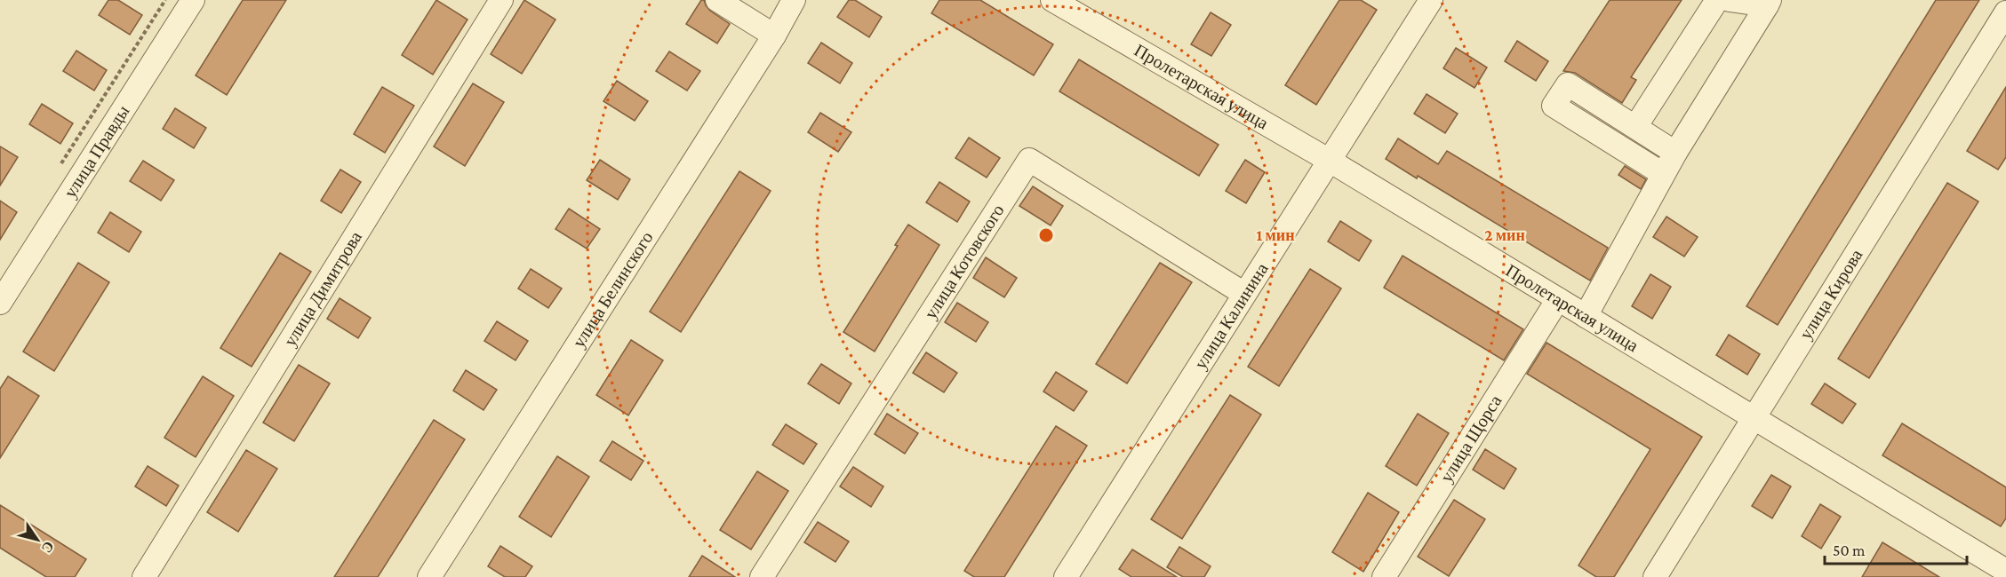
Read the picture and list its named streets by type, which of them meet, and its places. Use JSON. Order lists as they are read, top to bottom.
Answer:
{
  "streets": {
    "street": [
      "Пролетарская улица",
      "улица Правды",
      "улица Котовского",
      "улица Димитрова",
      "улица Белинского",
      "улица Кирова",
      "улица Калинина",
      "улица Щорса"
    ]
  },
  "crossings": [
    ["Пролетарская улица", "улица Кирова"],
    ["Пролетарская улица", "улица Калинина"],
    ["Пролетарская улица", "улица Щорса"],
    ["улица Котовского", "улица Калинина"]
  ],
  "scale_bar": "50 m",
  "north": "bottom right",
  "rings": ["1 мин", "2 мин"]
}
